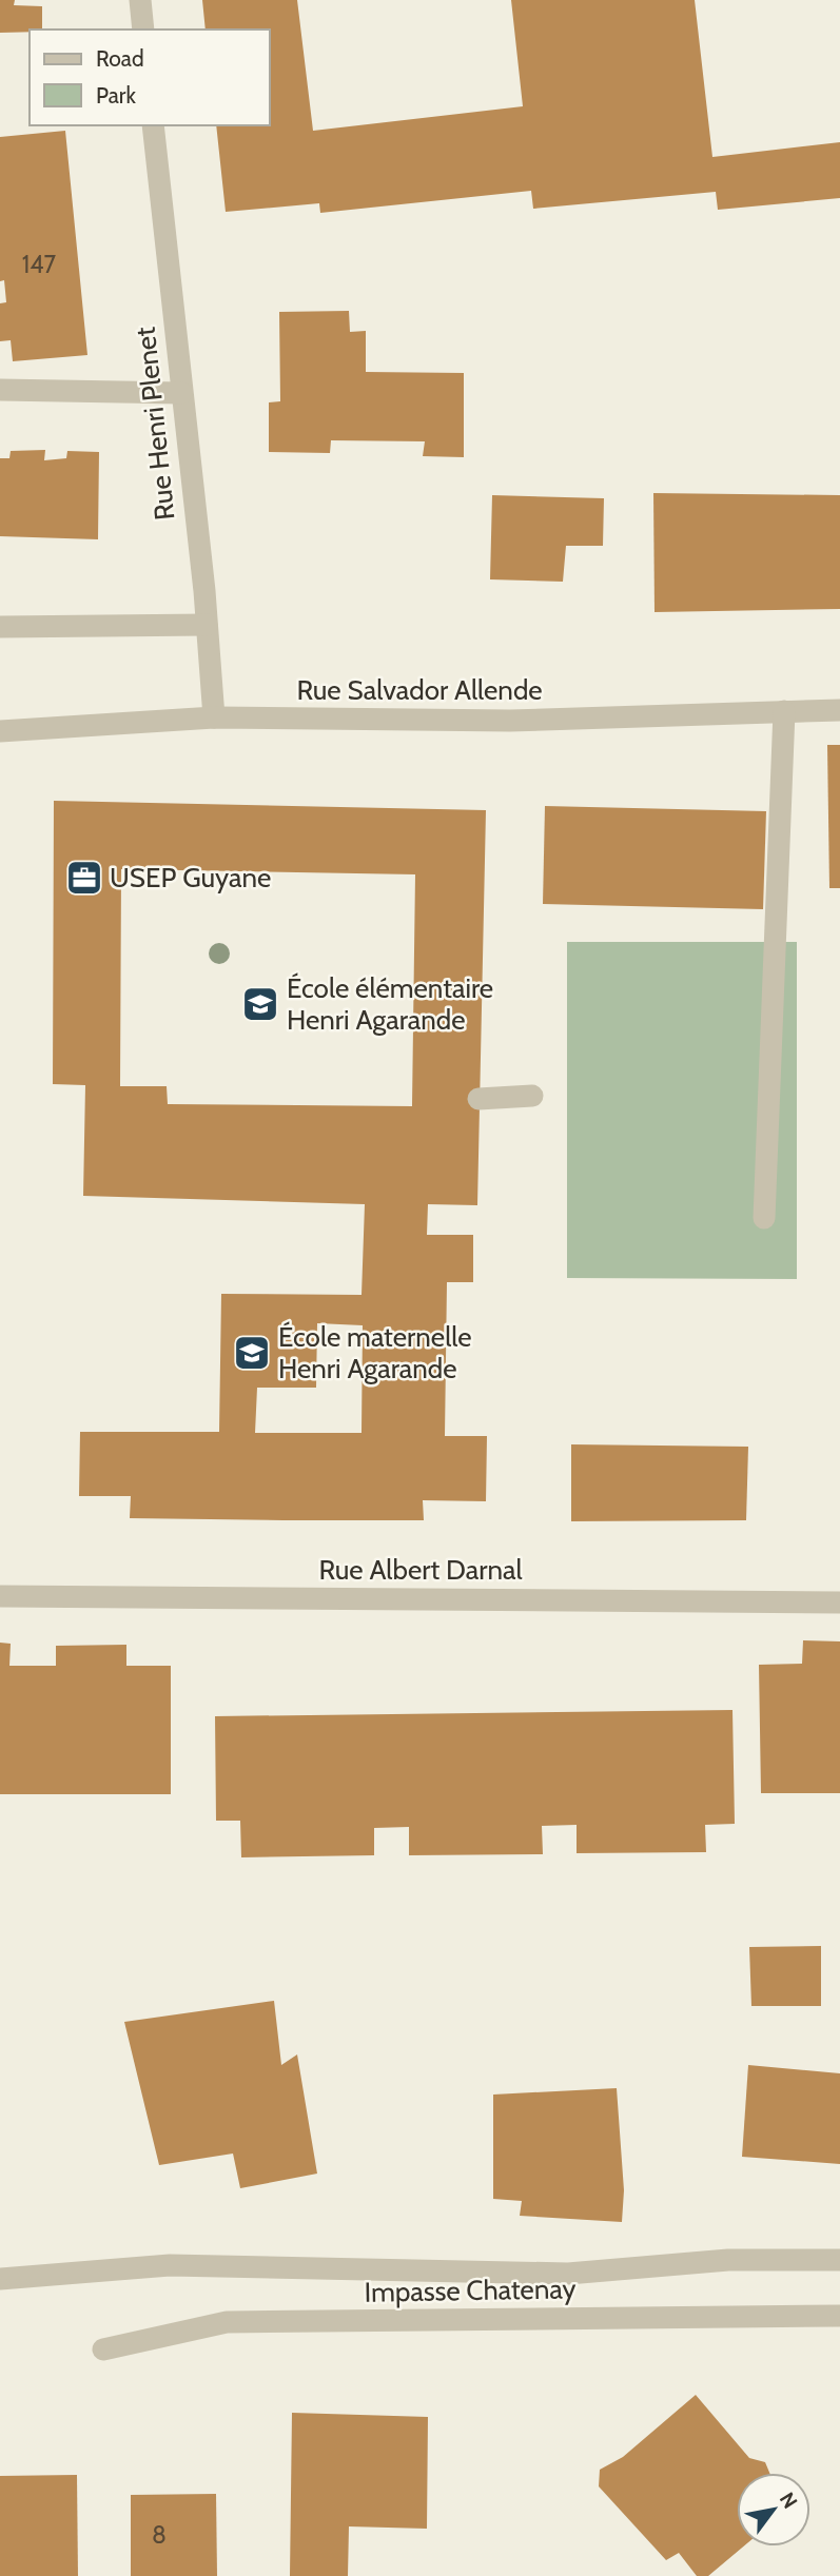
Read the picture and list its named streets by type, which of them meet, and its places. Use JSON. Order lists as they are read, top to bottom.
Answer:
{
  "streets": {
    "street": [
      "Rue Henri Plenet",
      "Rue Salvador Allende",
      "Rue Albert Darnal",
      "Impasse Chatenay"
    ]
  },
  "crossings": [
    ["Rue Henri Plenet", "Rue Salvador Allende"]
  ],
  "places": {
    "office": ["USEP Guyane"],
    "school or university": ["École élémentaire Henri Agarande", "École maternelle Henri Agarande"]
  },
  "house_numbers": ["147", "8"],
  "legend": ["Road", "Park"],
  "north": "top right"
}
